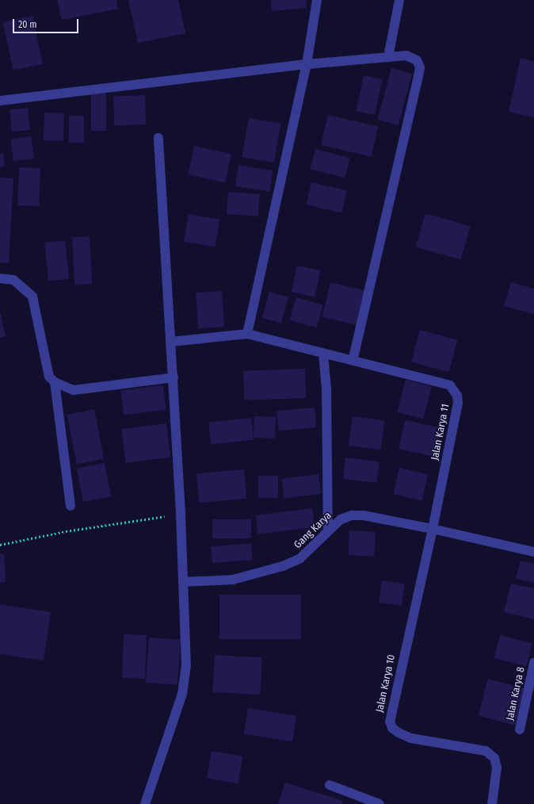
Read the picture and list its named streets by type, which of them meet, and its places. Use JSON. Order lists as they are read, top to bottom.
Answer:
{
  "streets": {
    "street": [
      "Jalan Karya 11",
      "Gang Karya",
      "Jalan Karya 10",
      "Jalan Karya 8"
    ]
  },
  "crossings": [
    ["Jalan Karya 11", "Gang Karya"],
    ["Jalan Karya 11", "Jalan Karya 10"],
    ["Gang Karya", "Jalan Karya 10"]
  ],
  "scale_bar": "20 m"
}
